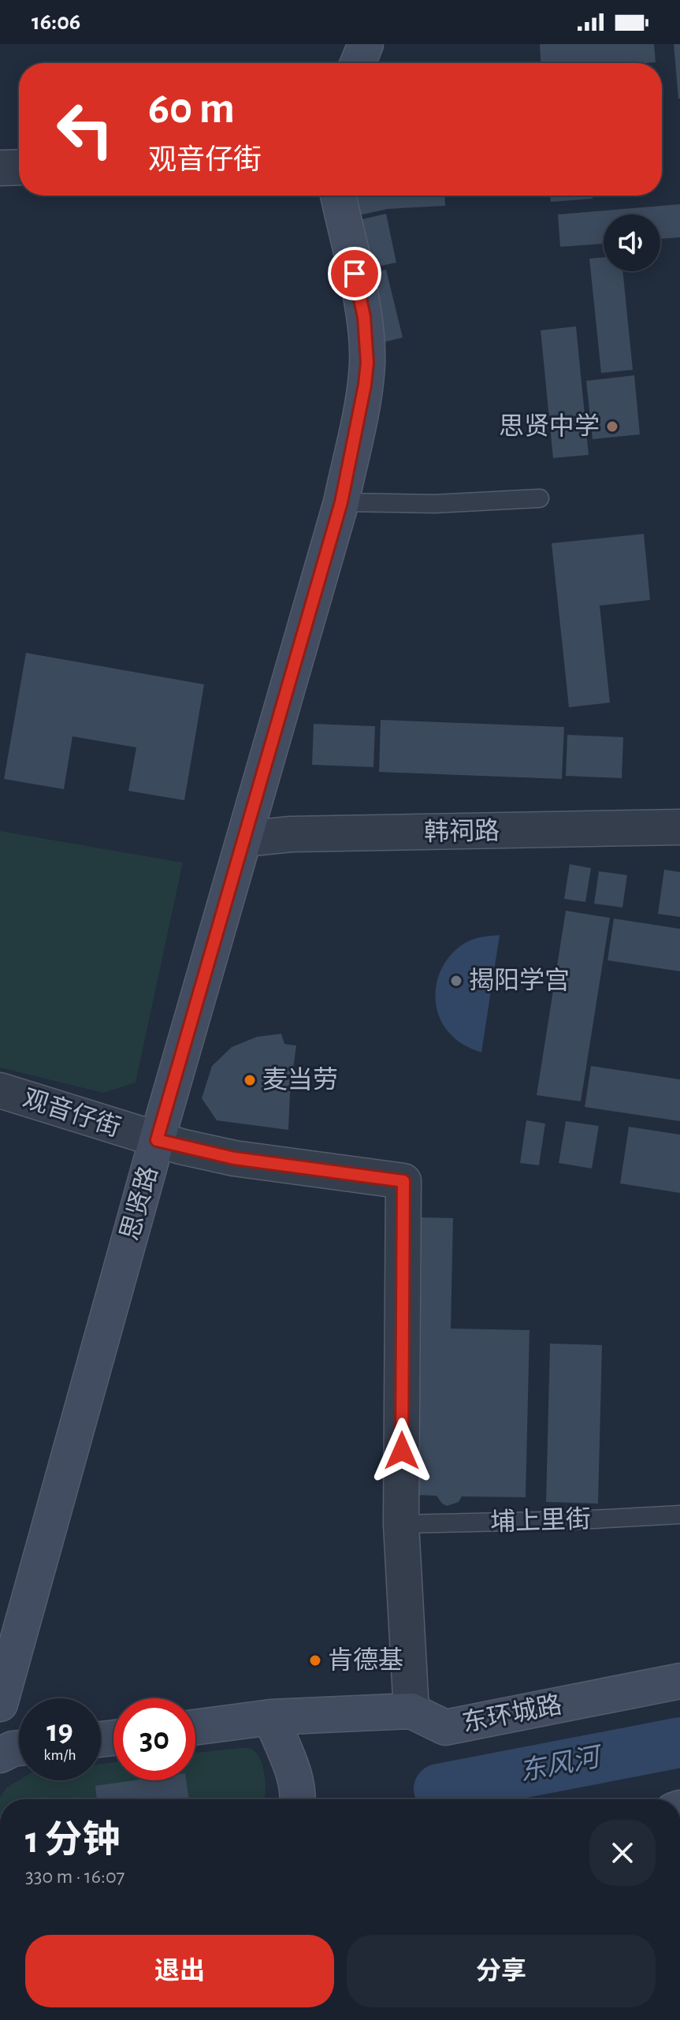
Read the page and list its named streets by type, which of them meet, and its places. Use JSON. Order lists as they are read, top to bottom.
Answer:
{
  "streets": {
    "street": [
      "韩祠路",
      "观音仔街",
      "思贤路",
      "东环城路"
    ],
    "lane": ["埔上里街"]
  },
  "crossings": [
    ["韩祠路", "思贤路"],
    ["观音仔街", "思贤路"],
    ["观音仔街", "埔上里街"]
  ],
  "water": ["东风河"],
  "places": [
    "思贤中学",
    "揭阳学宫",
    "麦当劳",
    "肯德基"
  ],
  "page": {
    "status": "16:06",
    "turn": ["60 m", "观音仔街"],
    "speed": "19 km/h",
    "limit": "30",
    "heading": ["1 分钟", "330 m · 16:07"],
    "buttons": ["退出", "分享"]
  }
}
